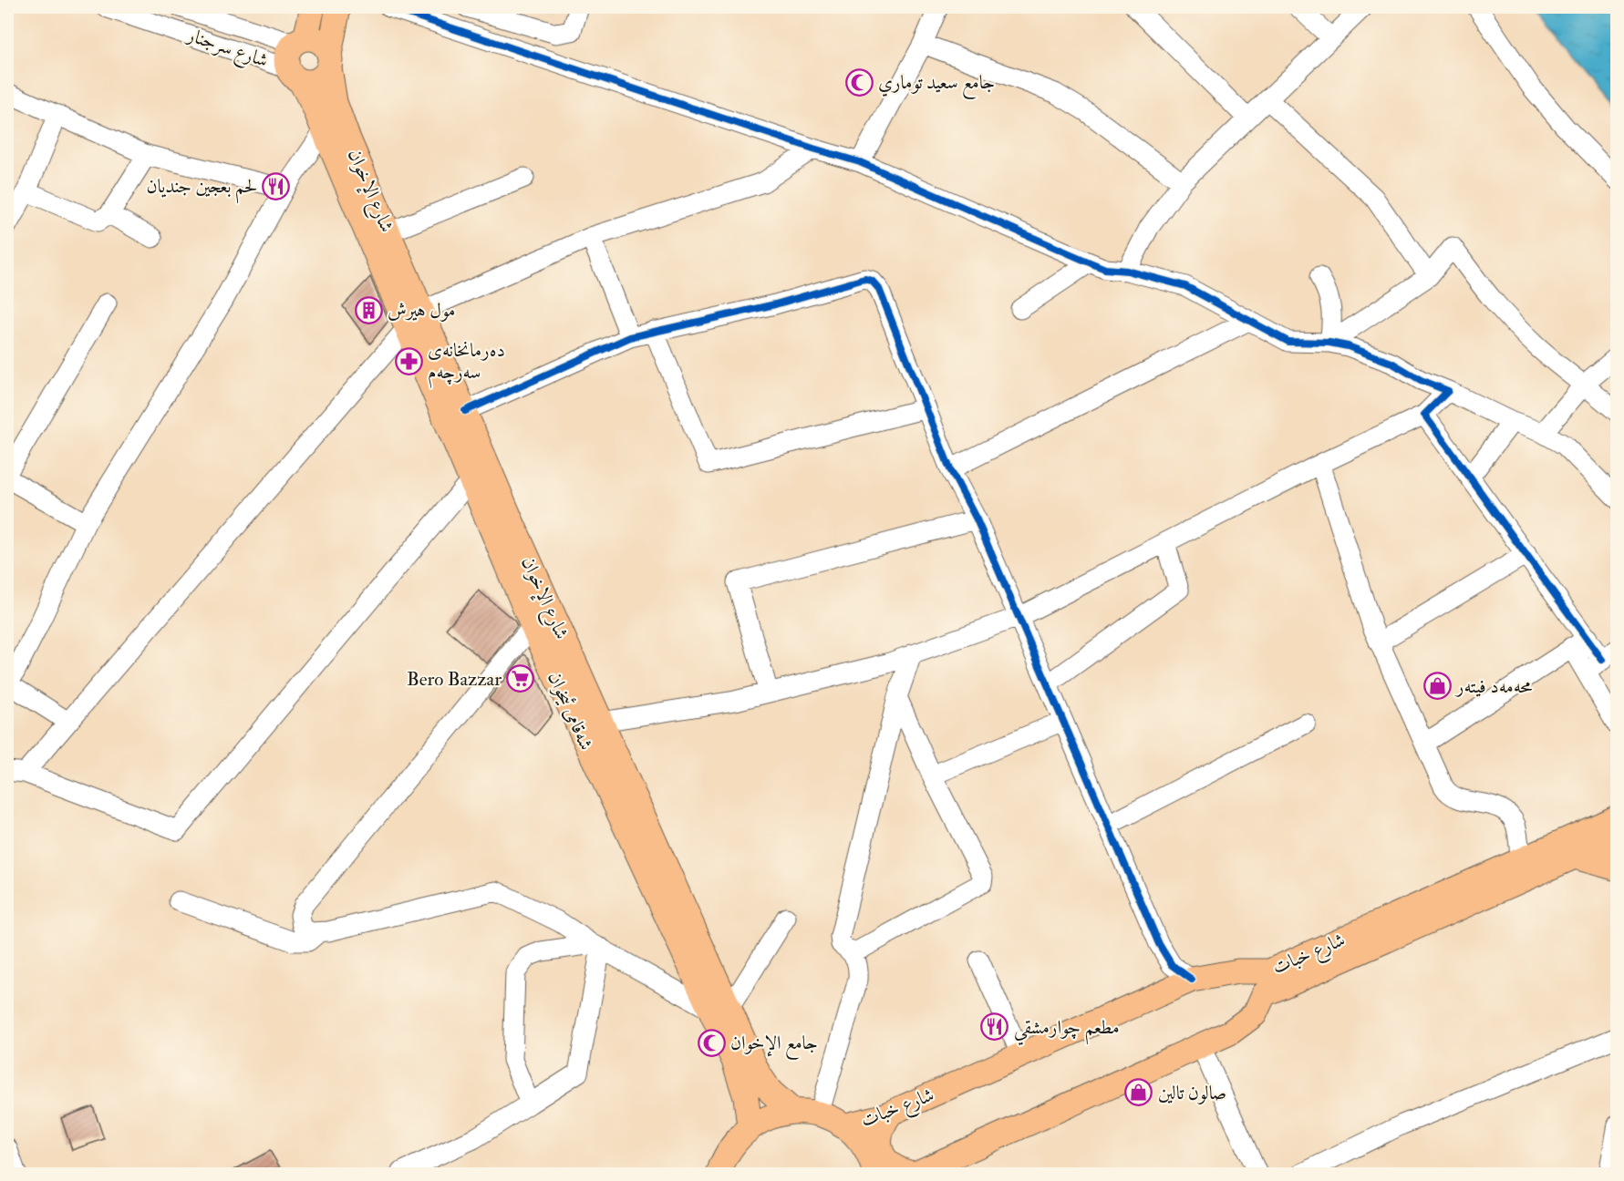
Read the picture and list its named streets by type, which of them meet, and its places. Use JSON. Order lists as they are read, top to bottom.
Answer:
{
  "streets": {
    "main road": ["شارع الإخوان", "شەقامی ئیخوان", "شارع خبات"],
    "street": ["شارع سرجنار"]
  },
  "crossings": [
    ["شارع سرجنار", "شارع الإخوان"],
    ["شارع سرجنار", "شەقامی ئیخوان"],
    ["شارع الإخوان", "شەقامی ئیخوان"]
  ],
  "places": {
    "mosque": ["جامع سعيد توماري", "جامع الإخوان"],
    "restaurant": ["لحم بعجين جنديان", "مطعم چوارمشقي"],
    "building": ["مول هيرش"],
    "pharmacy": ["دەرمانخانەی سەرچەم"],
    "supermarket": ["Bero Bazzar"],
    "shop": ["محەمەد فیتەر", "صالون تالين"]
  }
}
